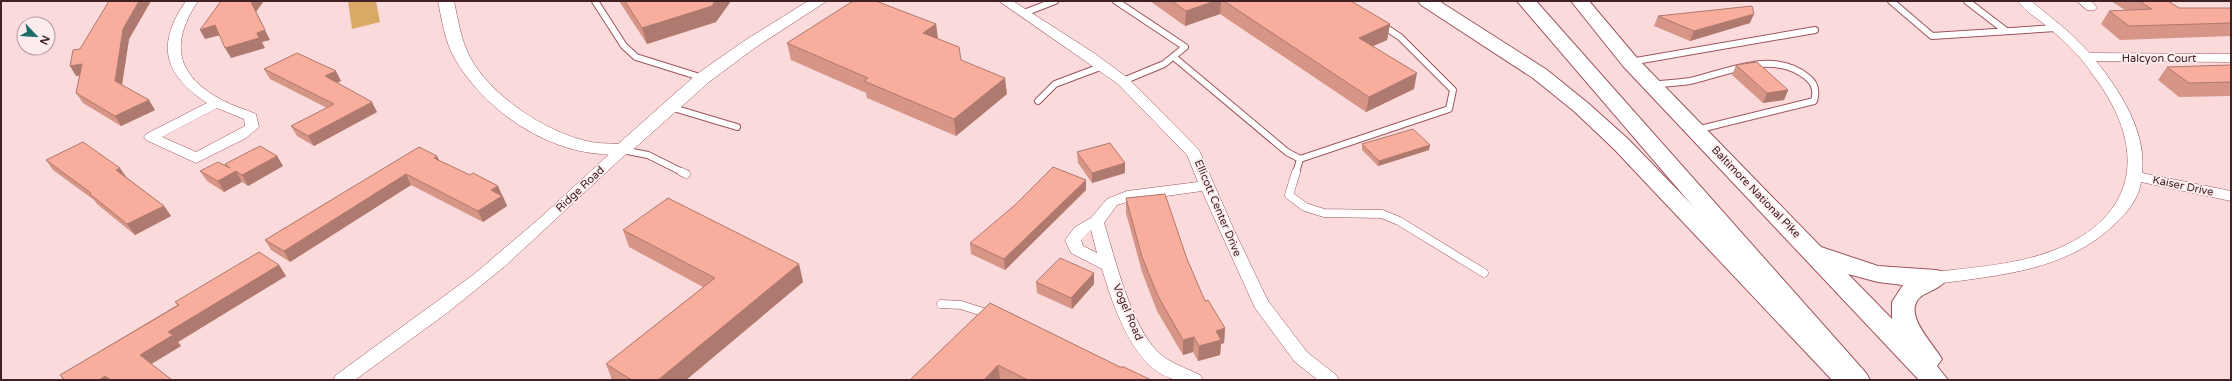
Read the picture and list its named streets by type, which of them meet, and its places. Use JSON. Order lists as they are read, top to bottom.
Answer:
{
  "streets": {
    "main road": ["Baltimore National Pike"],
    "street": [
      "Halcyon Court",
      "Kaiser Drive",
      "Ridge Road",
      "Ellicott Center Drive",
      "Vogel Road"
    ]
  },
  "north": "bottom right"
}
